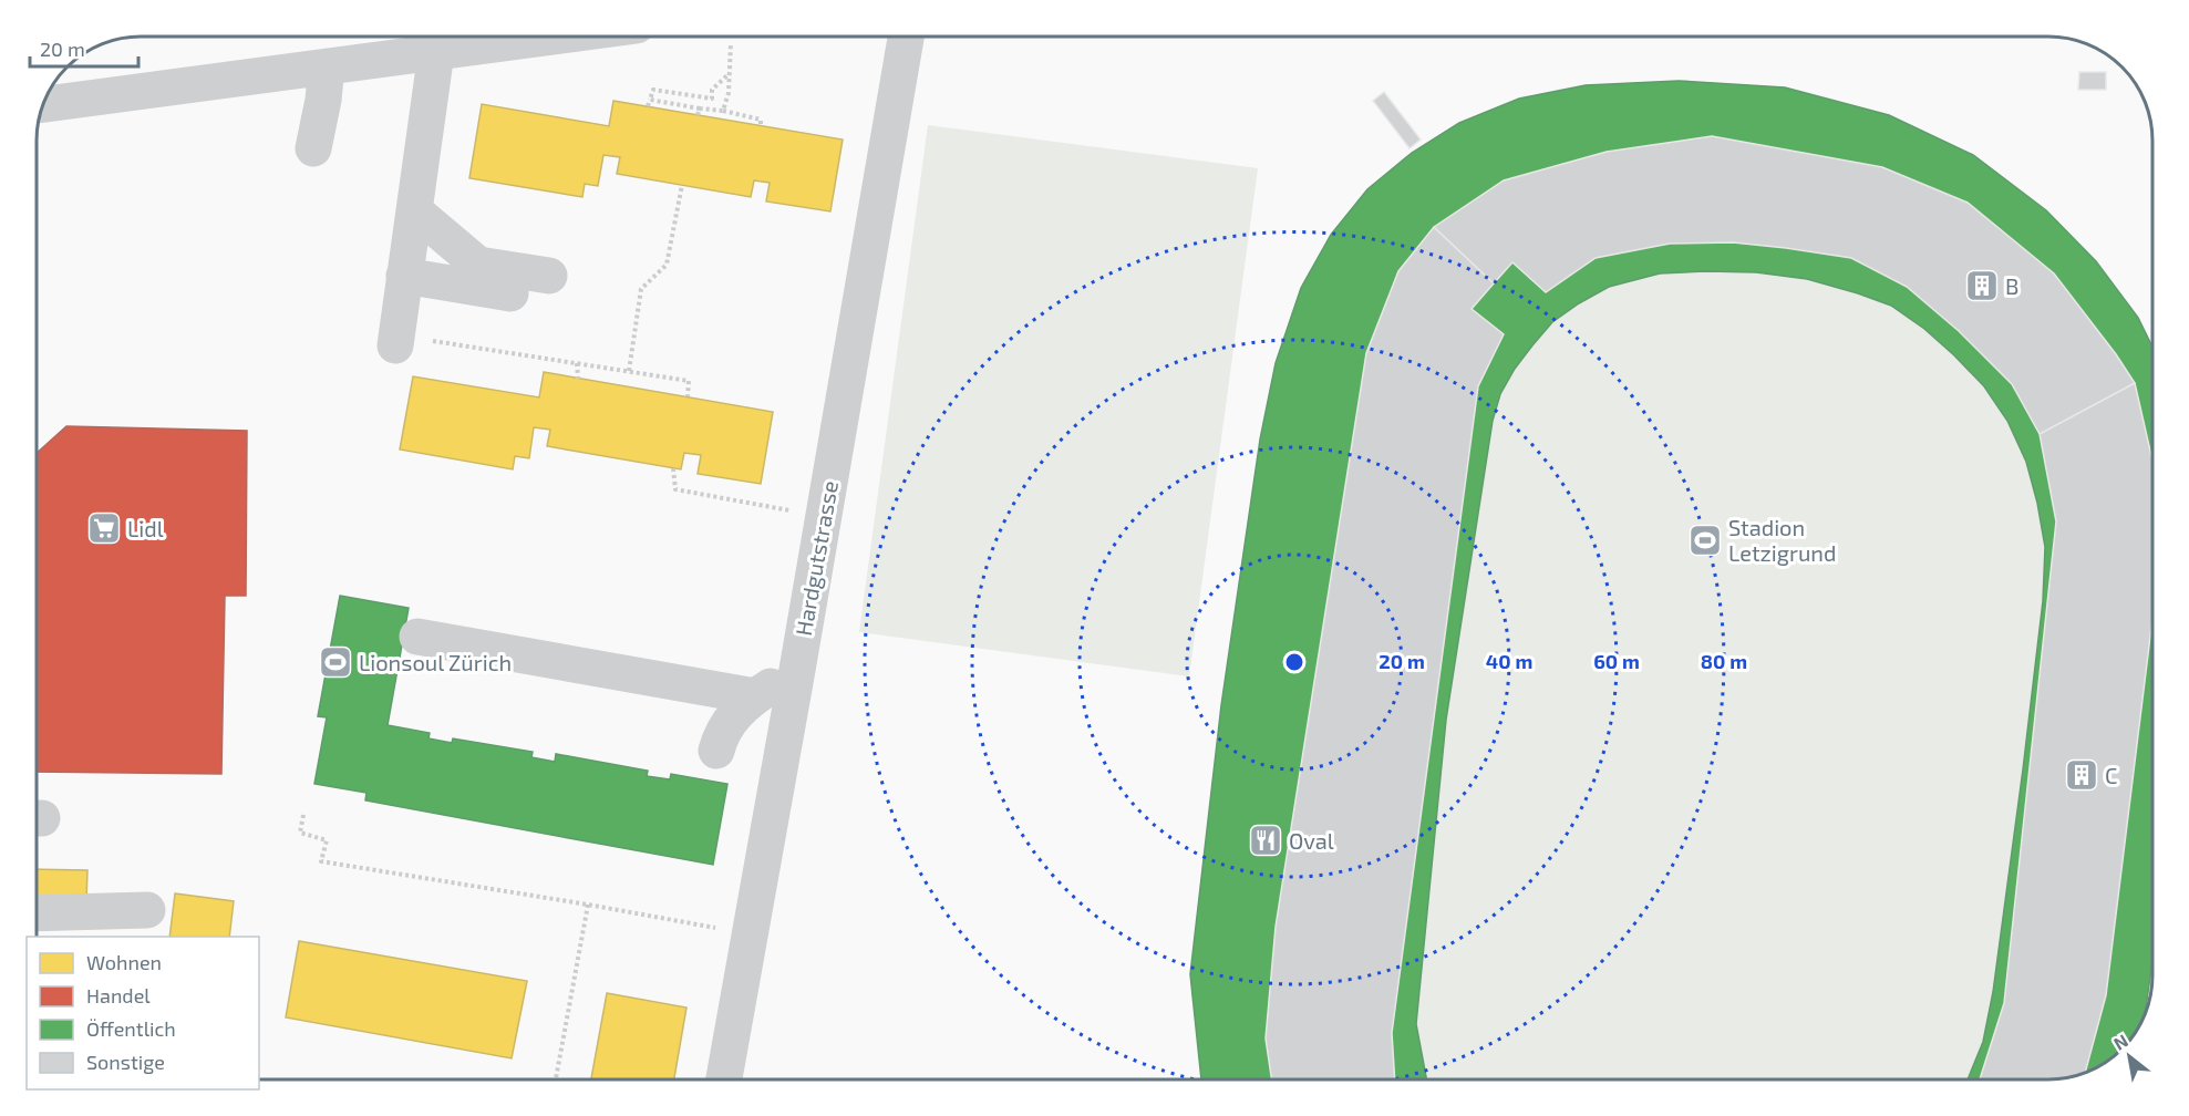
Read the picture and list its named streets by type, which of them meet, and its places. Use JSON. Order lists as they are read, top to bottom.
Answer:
{
  "streets": {
    "street": ["Hardgutstrasse"]
  },
  "places": {
    "building": ["B", "C"],
    "supermarket": ["Lidl"],
    "sports": ["Stadion Letzigrund", "Lionsoul Zürich"],
    "restaurant": ["Oval"]
  },
  "legend": [
    "Wohnen",
    "Handel",
    "Öffentlich",
    "Sonstige"
  ],
  "scale_bar": "20 m",
  "north": "top left",
  "rings": [
    "20 m",
    "40 m",
    "60 m",
    "80 m"
  ]
}
